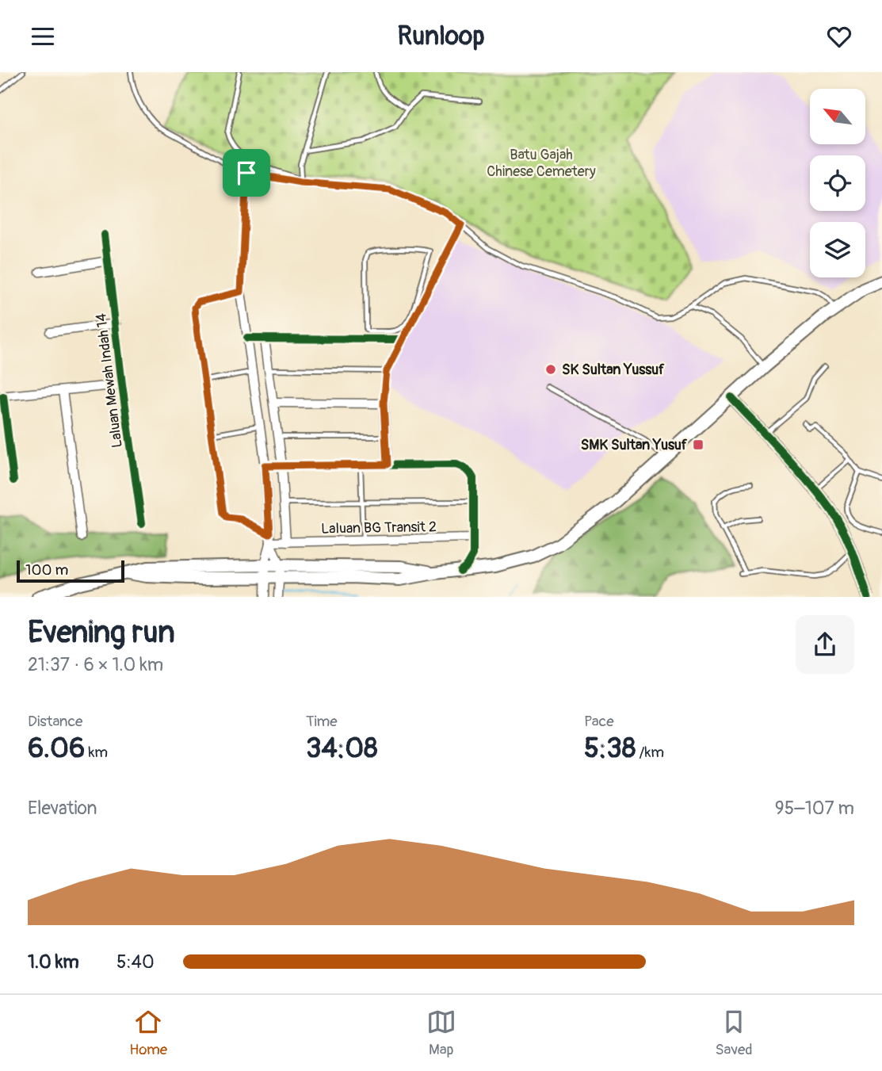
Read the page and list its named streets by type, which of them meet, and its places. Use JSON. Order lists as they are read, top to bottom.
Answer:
{
  "streets": {
    "street": ["Laluan Mewah Indah 14", "Laluan BG Transit 2"]
  },
  "parks": ["Batu Gajah Chinese Cemetery"],
  "places": {
    "other": ["SK Sultan Yussuf"],
    "transit": ["SMK Sultan Yusuf"]
  },
  "scale_bar": "100 m",
  "north": "top left",
  "page": {
    "header": "Runloop",
    "scale": "100 m",
    "heading": ["Evening run", "21:37 · 6 × 1.0 km"],
    "stats": [
      ["Distance", "6.06 km"],
      ["Time", "34:08"],
      ["Pace", "5:38 /km"]
    ],
    "chart": ["Elevation", "95–107 m"],
    "list": [
      {
        "name": "1.0 km",
        "note": "5:40"
      }
    ],
    "tabs": ["Home", "Map", "Saved"]
  }
}
